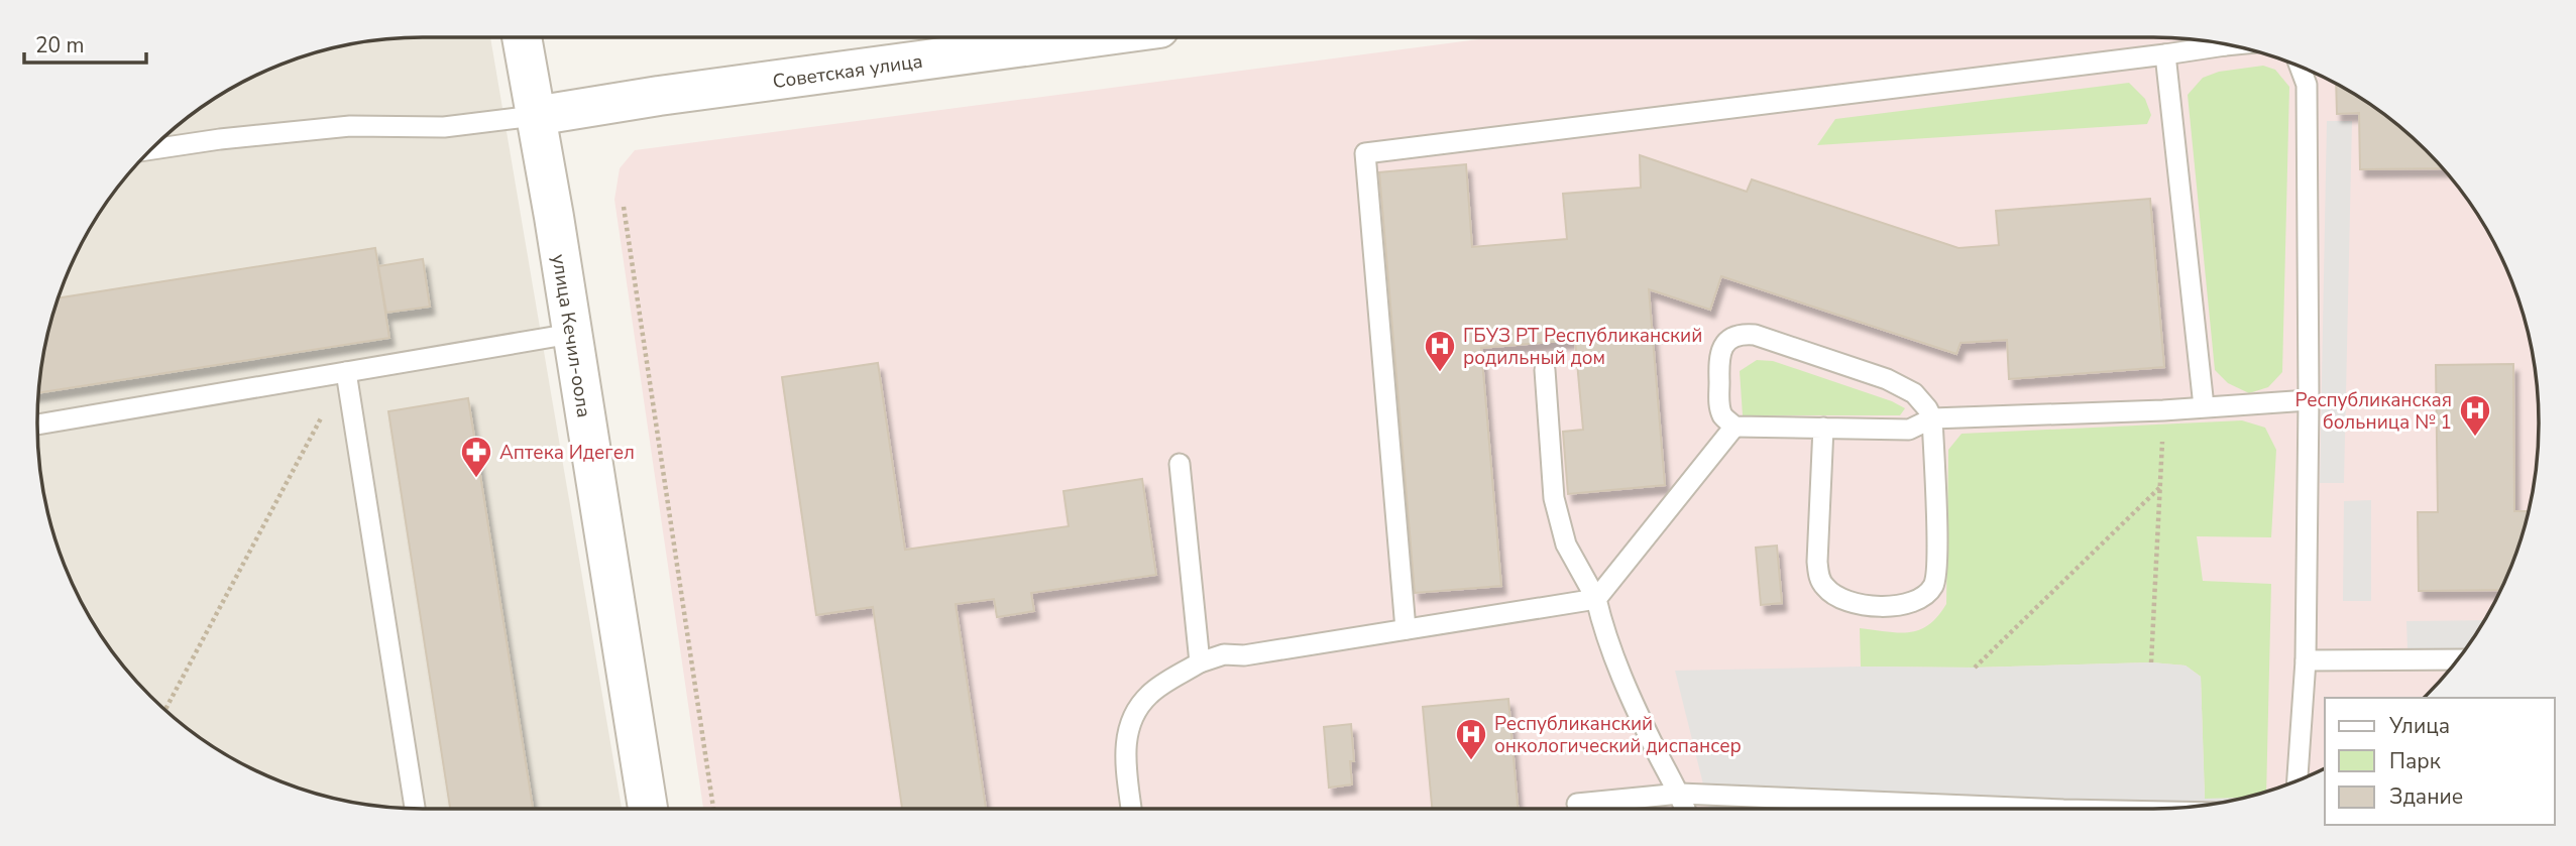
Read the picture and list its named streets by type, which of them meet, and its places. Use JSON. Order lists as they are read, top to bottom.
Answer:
{
  "streets": {
    "street": ["Советская улица", "улица Кечил-оола"]
  },
  "crossings": [
    ["Советская улица", "улица Кечил-оола"]
  ],
  "places": {
    "hospital": ["ГБУЗ РТ Республиканский родильный дом", "Республиканская больница № 1", "Республиканский онкологический диспансер"],
    "pharmacy": ["Аптека Идегел"]
  },
  "legend": ["Улица", "Парк", "Здание"],
  "scale_bar": "20 m"
}
